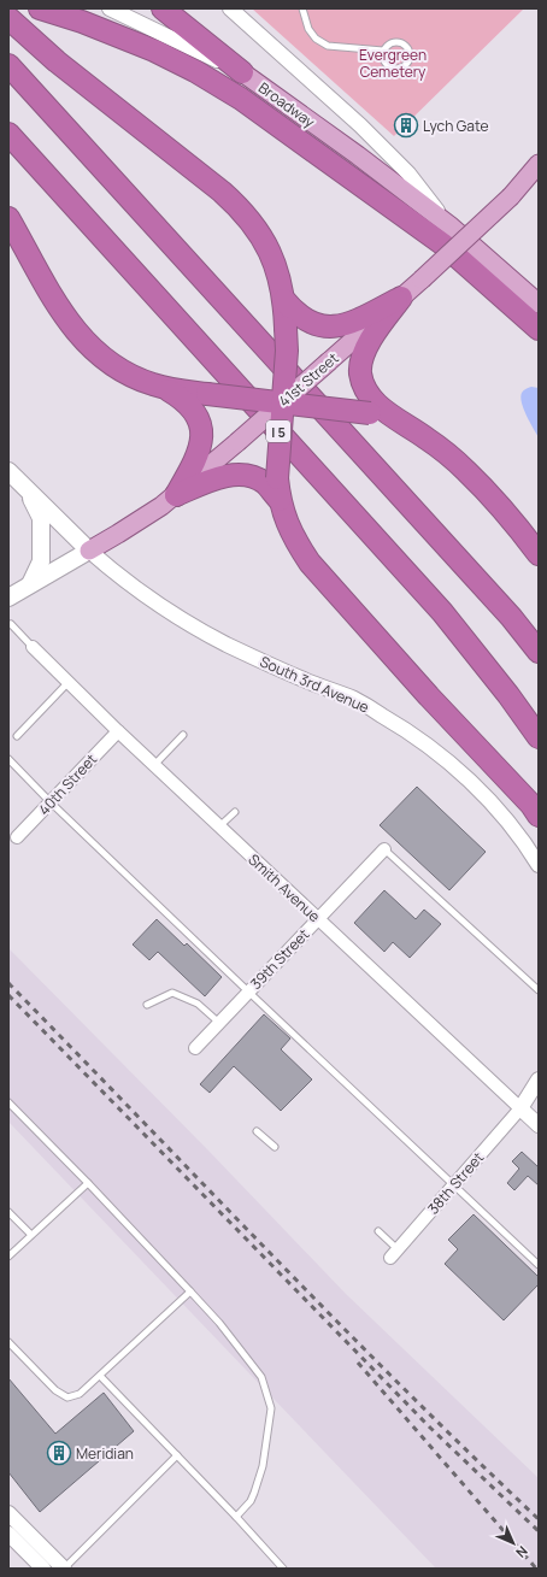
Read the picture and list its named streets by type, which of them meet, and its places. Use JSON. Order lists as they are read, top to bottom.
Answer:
{
  "streets": {
    "highway": ["I 5"],
    "main road": ["Broadway", "41st Street"],
    "street": [
      "South 3rd Avenue",
      "40th Street",
      "Smith Avenue",
      "39th Street",
      "38th Street"
    ]
  },
  "crossings": [
    ["41st Street", "South 3rd Avenue"],
    ["40th Street", "Smith Avenue"],
    ["Smith Avenue", "39th Street"],
    ["Smith Avenue", "38th Street"]
  ],
  "parks": ["Evergreen Cemetery"],
  "places": {
    "building": ["Lych Gate", "Meridian"]
  },
  "north": "bottom right"
}
